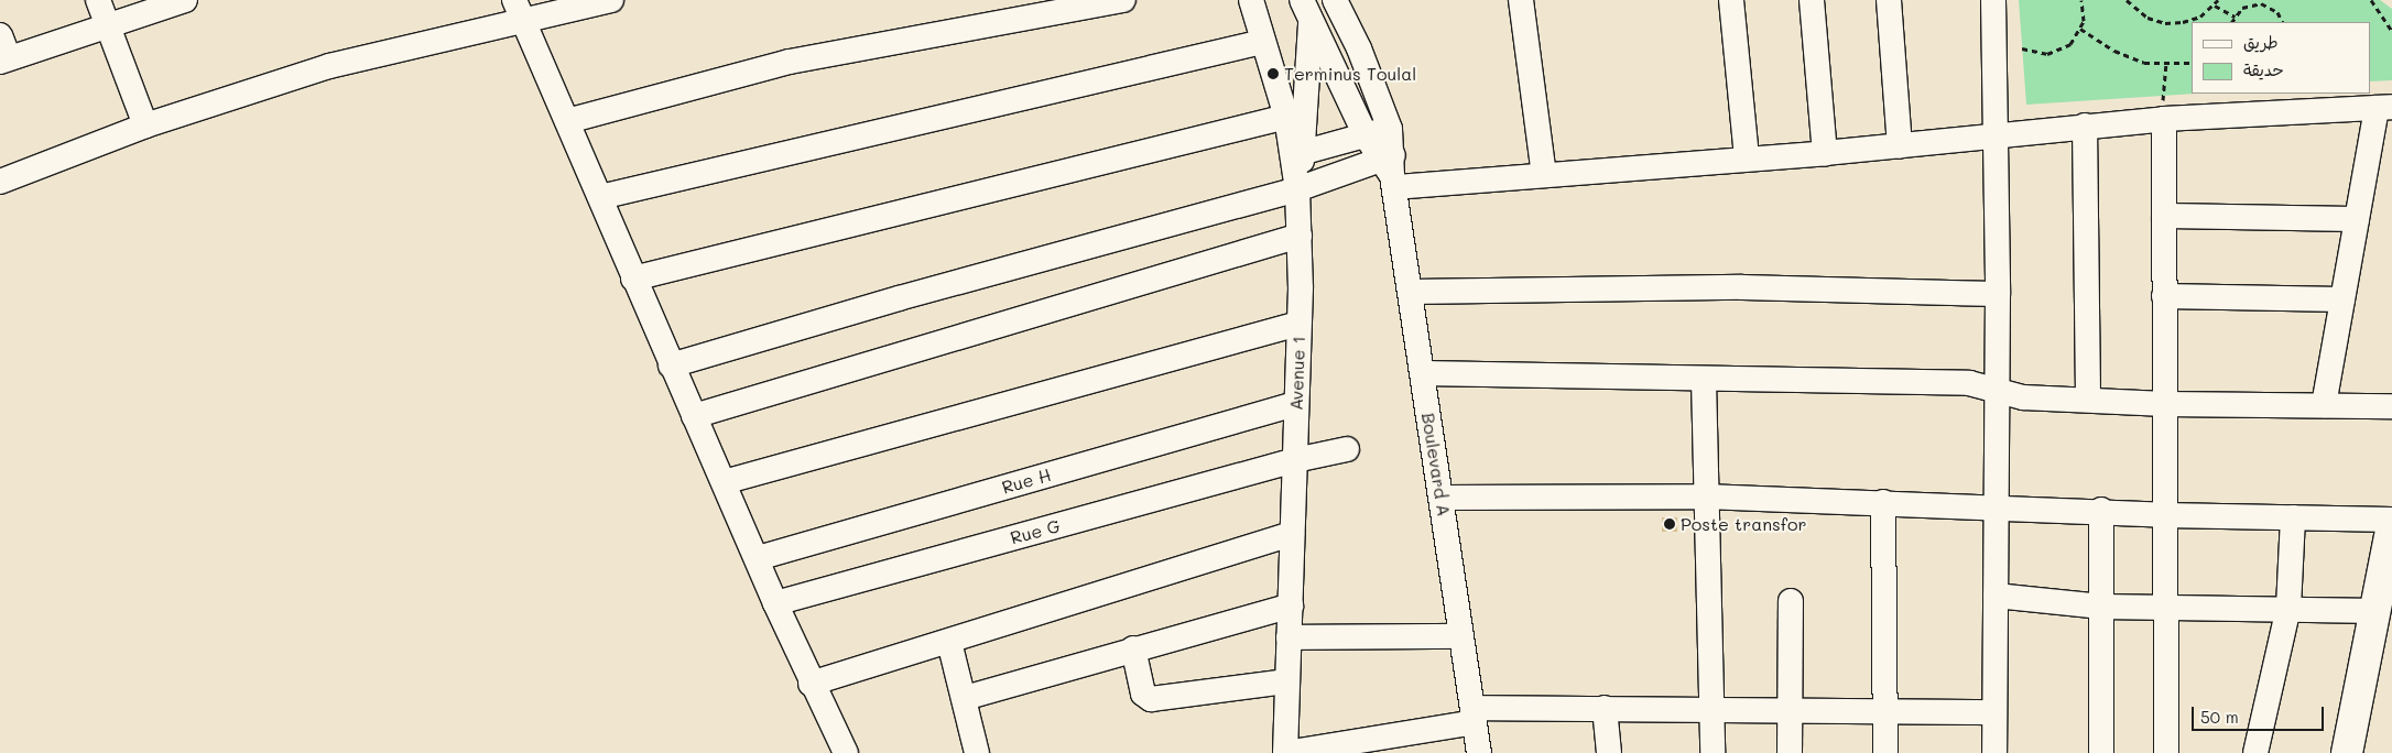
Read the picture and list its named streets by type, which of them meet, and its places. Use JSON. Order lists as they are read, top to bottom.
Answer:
{
  "streets": {
    "street": [
      "Avenue 1",
      "Boulevard A",
      "Rue H",
      "Rue G"
    ]
  },
  "crossings": [
    ["Avenue 1", "Rue H"],
    ["Avenue 1", "Rue G"]
  ],
  "places": ["Terminus Toulal", "Poste transfor"],
  "legend": ["طريق", "حديقة"],
  "scale_bar": "50 m"
}
